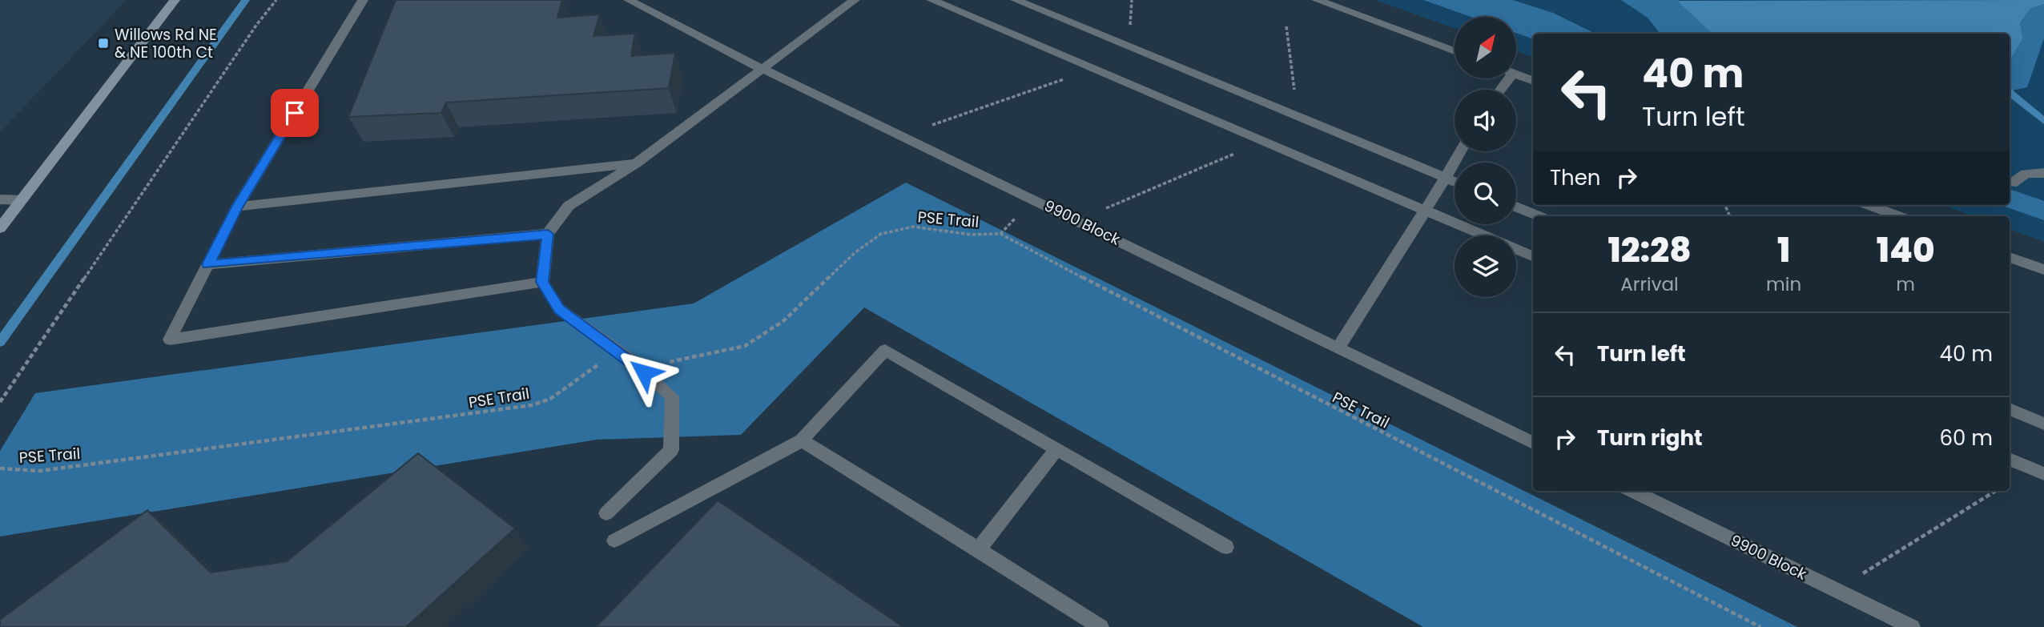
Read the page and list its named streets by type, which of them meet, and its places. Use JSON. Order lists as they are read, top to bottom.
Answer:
{
  "streets": {
    "lane": ["9900 Block"],
    "path": ["PSE Trail"]
  },
  "places": {
    "transit": ["Willows Rd NE & NE 100th Ct"]
  },
  "north": "top right",
  "page": {
    "turn": ["40 m", "Turn left"],
    "then": "Then",
    "eta": [
      "12:28",
      "Arrival",
      "1",
      "min",
      "140",
      "m"
    ],
    "list": [
      {
        "name": "Turn left",
        "value": "40 m"
      },
      {
        "name": "Turn right",
        "value": "60 m"
      }
    ]
  }
}
